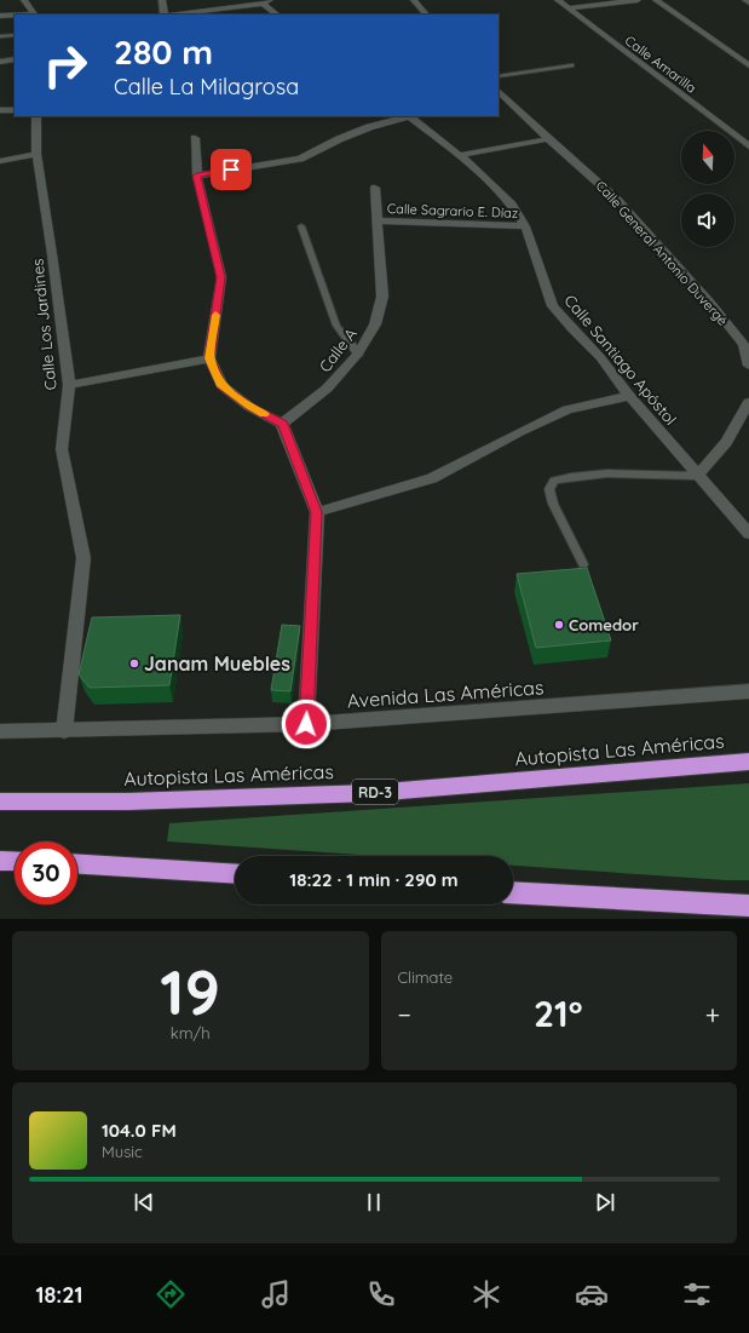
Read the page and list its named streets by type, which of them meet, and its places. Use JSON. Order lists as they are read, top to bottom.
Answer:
{
  "streets": {
    "highway": ["Autopista Las Américas", "RD-3"],
    "street": [
      "Calle Amarilla",
      "Calle Sagrario E. Díaz",
      "Calle General Antonio Duvergé",
      "Calle Los Jardines",
      "Calle A",
      "Calle Santiago Apóstol",
      "Avenida Las Américas"
    ]
  },
  "crossings": [
    ["Calle Sagrario E. Díaz", "Calle A"],
    ["Calle Sagrario E. Díaz", "Calle Santiago Apóstol"],
    ["Calle Los Jardines", "Avenida Las Américas"]
  ],
  "places": ["Comedor", "Janam Muebles"],
  "north": "top",
  "page": {
    "turn": ["280 m", "Calle La Milagrosa"],
    "limit": "30",
    "trip": "18:22 · 1 min · 290 m",
    "tile": [
      ["19", "km/h"],
      "Climate"
    ],
    "heat": ["−", "21°", "+"],
    "song": ["104.0 FM", "Music"],
    "tabs": "18:21"
  }
}
